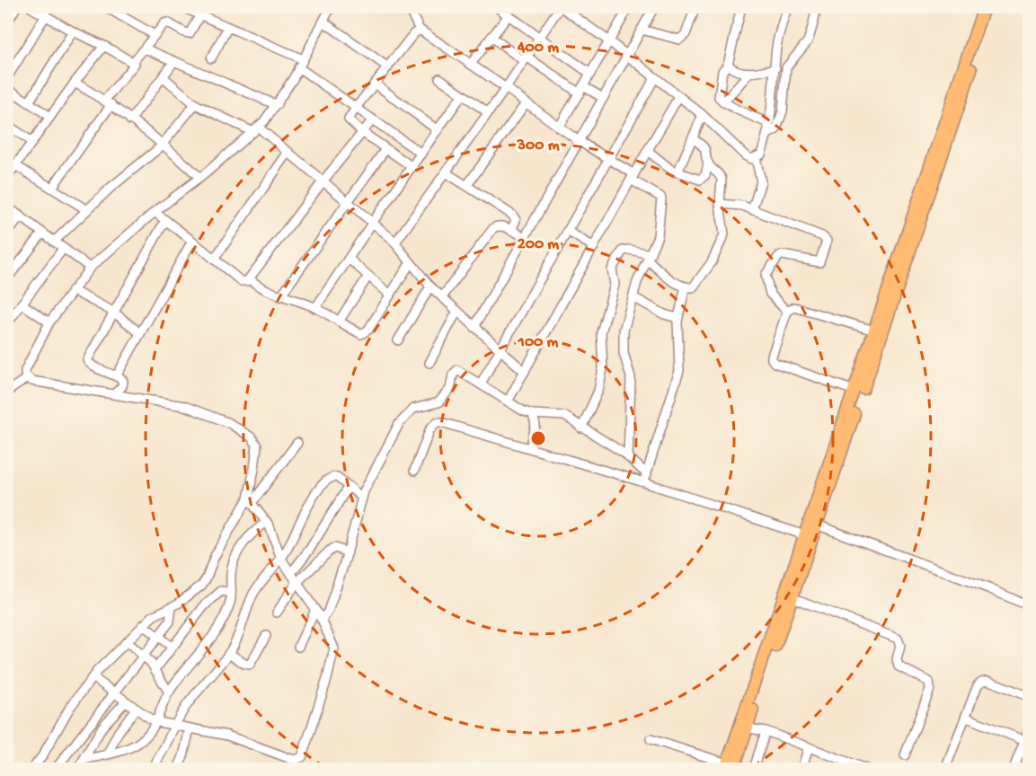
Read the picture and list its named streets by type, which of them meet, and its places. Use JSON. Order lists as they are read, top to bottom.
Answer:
{
  "rings": [
    "400 m",
    "300 m",
    "200 m",
    "100 m"
  ]
}
